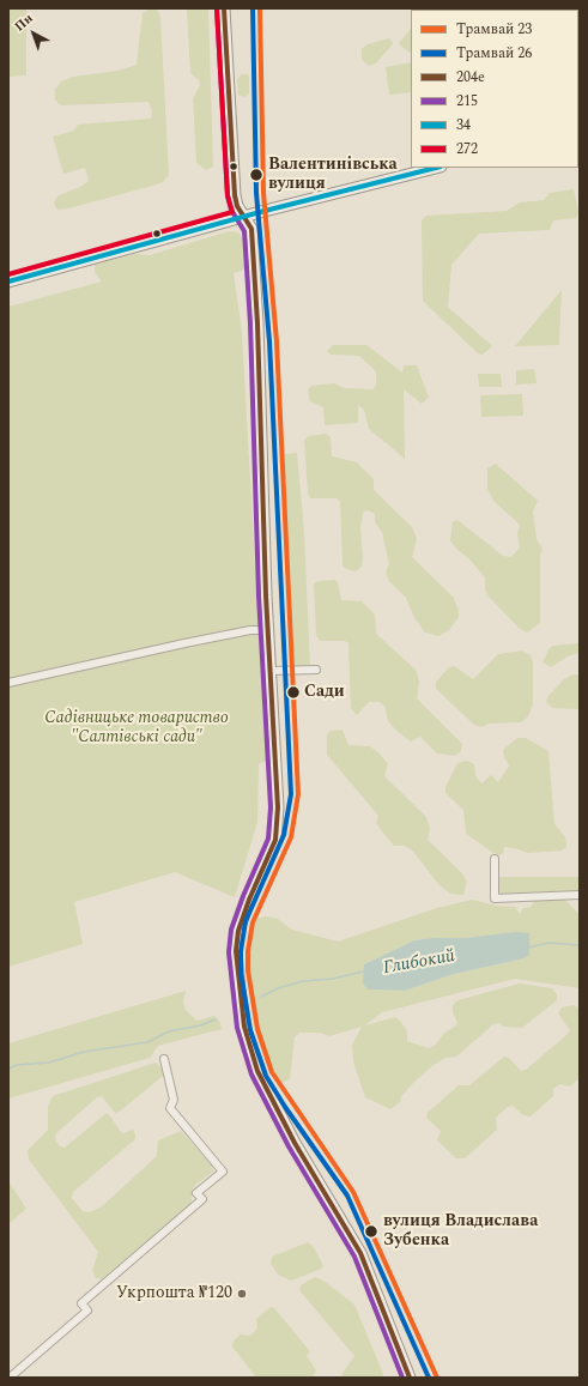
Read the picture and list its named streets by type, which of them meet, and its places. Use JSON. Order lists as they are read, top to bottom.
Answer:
{
  "water": ["Глибокий"],
  "parks": ["Садівницьке товариство \"Салтівські сади\""],
  "places": [
    "Валентинівська вулиця",
    "Сади",
    "вулиця Владислава Зубенка",
    "Укрпошта №120"
  ],
  "lines": [
    "tram line 23",
    "tram line 26",
    "transit line 204е",
    "transit line 215",
    "transit line 272",
    "transit line 34"
  ],
  "legend": [
    "Трамвай 23",
    "Трамвай 26",
    "204е",
    "215",
    "34",
    "272"
  ],
  "north": "top left"
}
